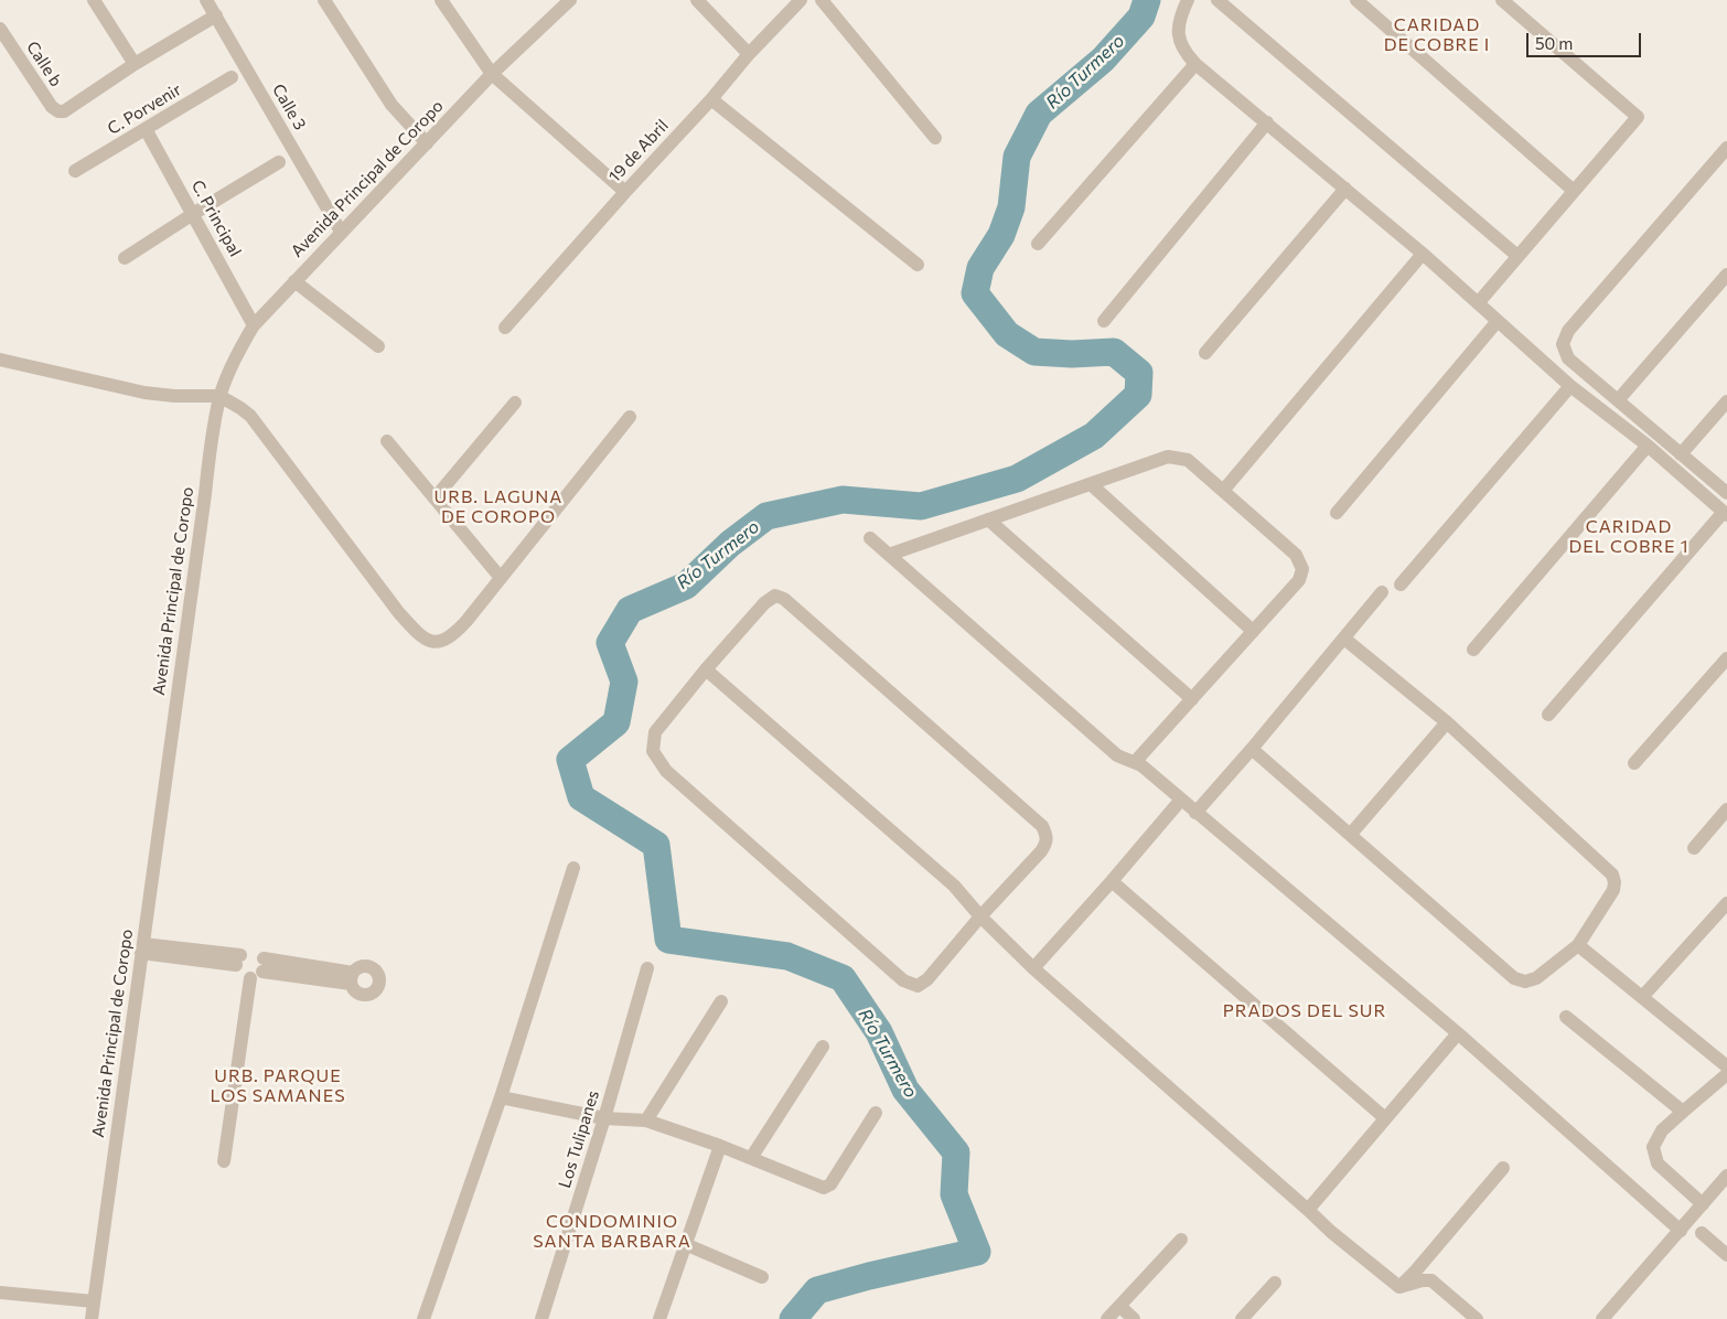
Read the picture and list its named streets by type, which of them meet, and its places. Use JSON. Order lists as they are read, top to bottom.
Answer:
{
  "streets": {
    "street": [
      "Calle b",
      "Calle 3",
      "C. Porvenir",
      "19 de Abril",
      "Avenida Principal de Coropo",
      "C. Principal",
      "Los Tulipanes"
    ]
  },
  "crossings": [
    ["Calle 3", "Avenida Principal de Coropo"],
    ["C. Porvenir", "C. Principal"],
    ["Avenida Principal de Coropo", "C. Principal"]
  ],
  "districts": [
    "CARIDAD DE COBRE I",
    "URB. LAGUNA DE COROPO",
    "CARIDAD DEL COBRE 1",
    "PRADOS DEL SUR",
    "URB. PARQUE LOS SAMANES",
    "CONDOMINIO SANTA BARBARA"
  ],
  "water": ["Río Turmero"],
  "scale_bar": "50 m"
}
